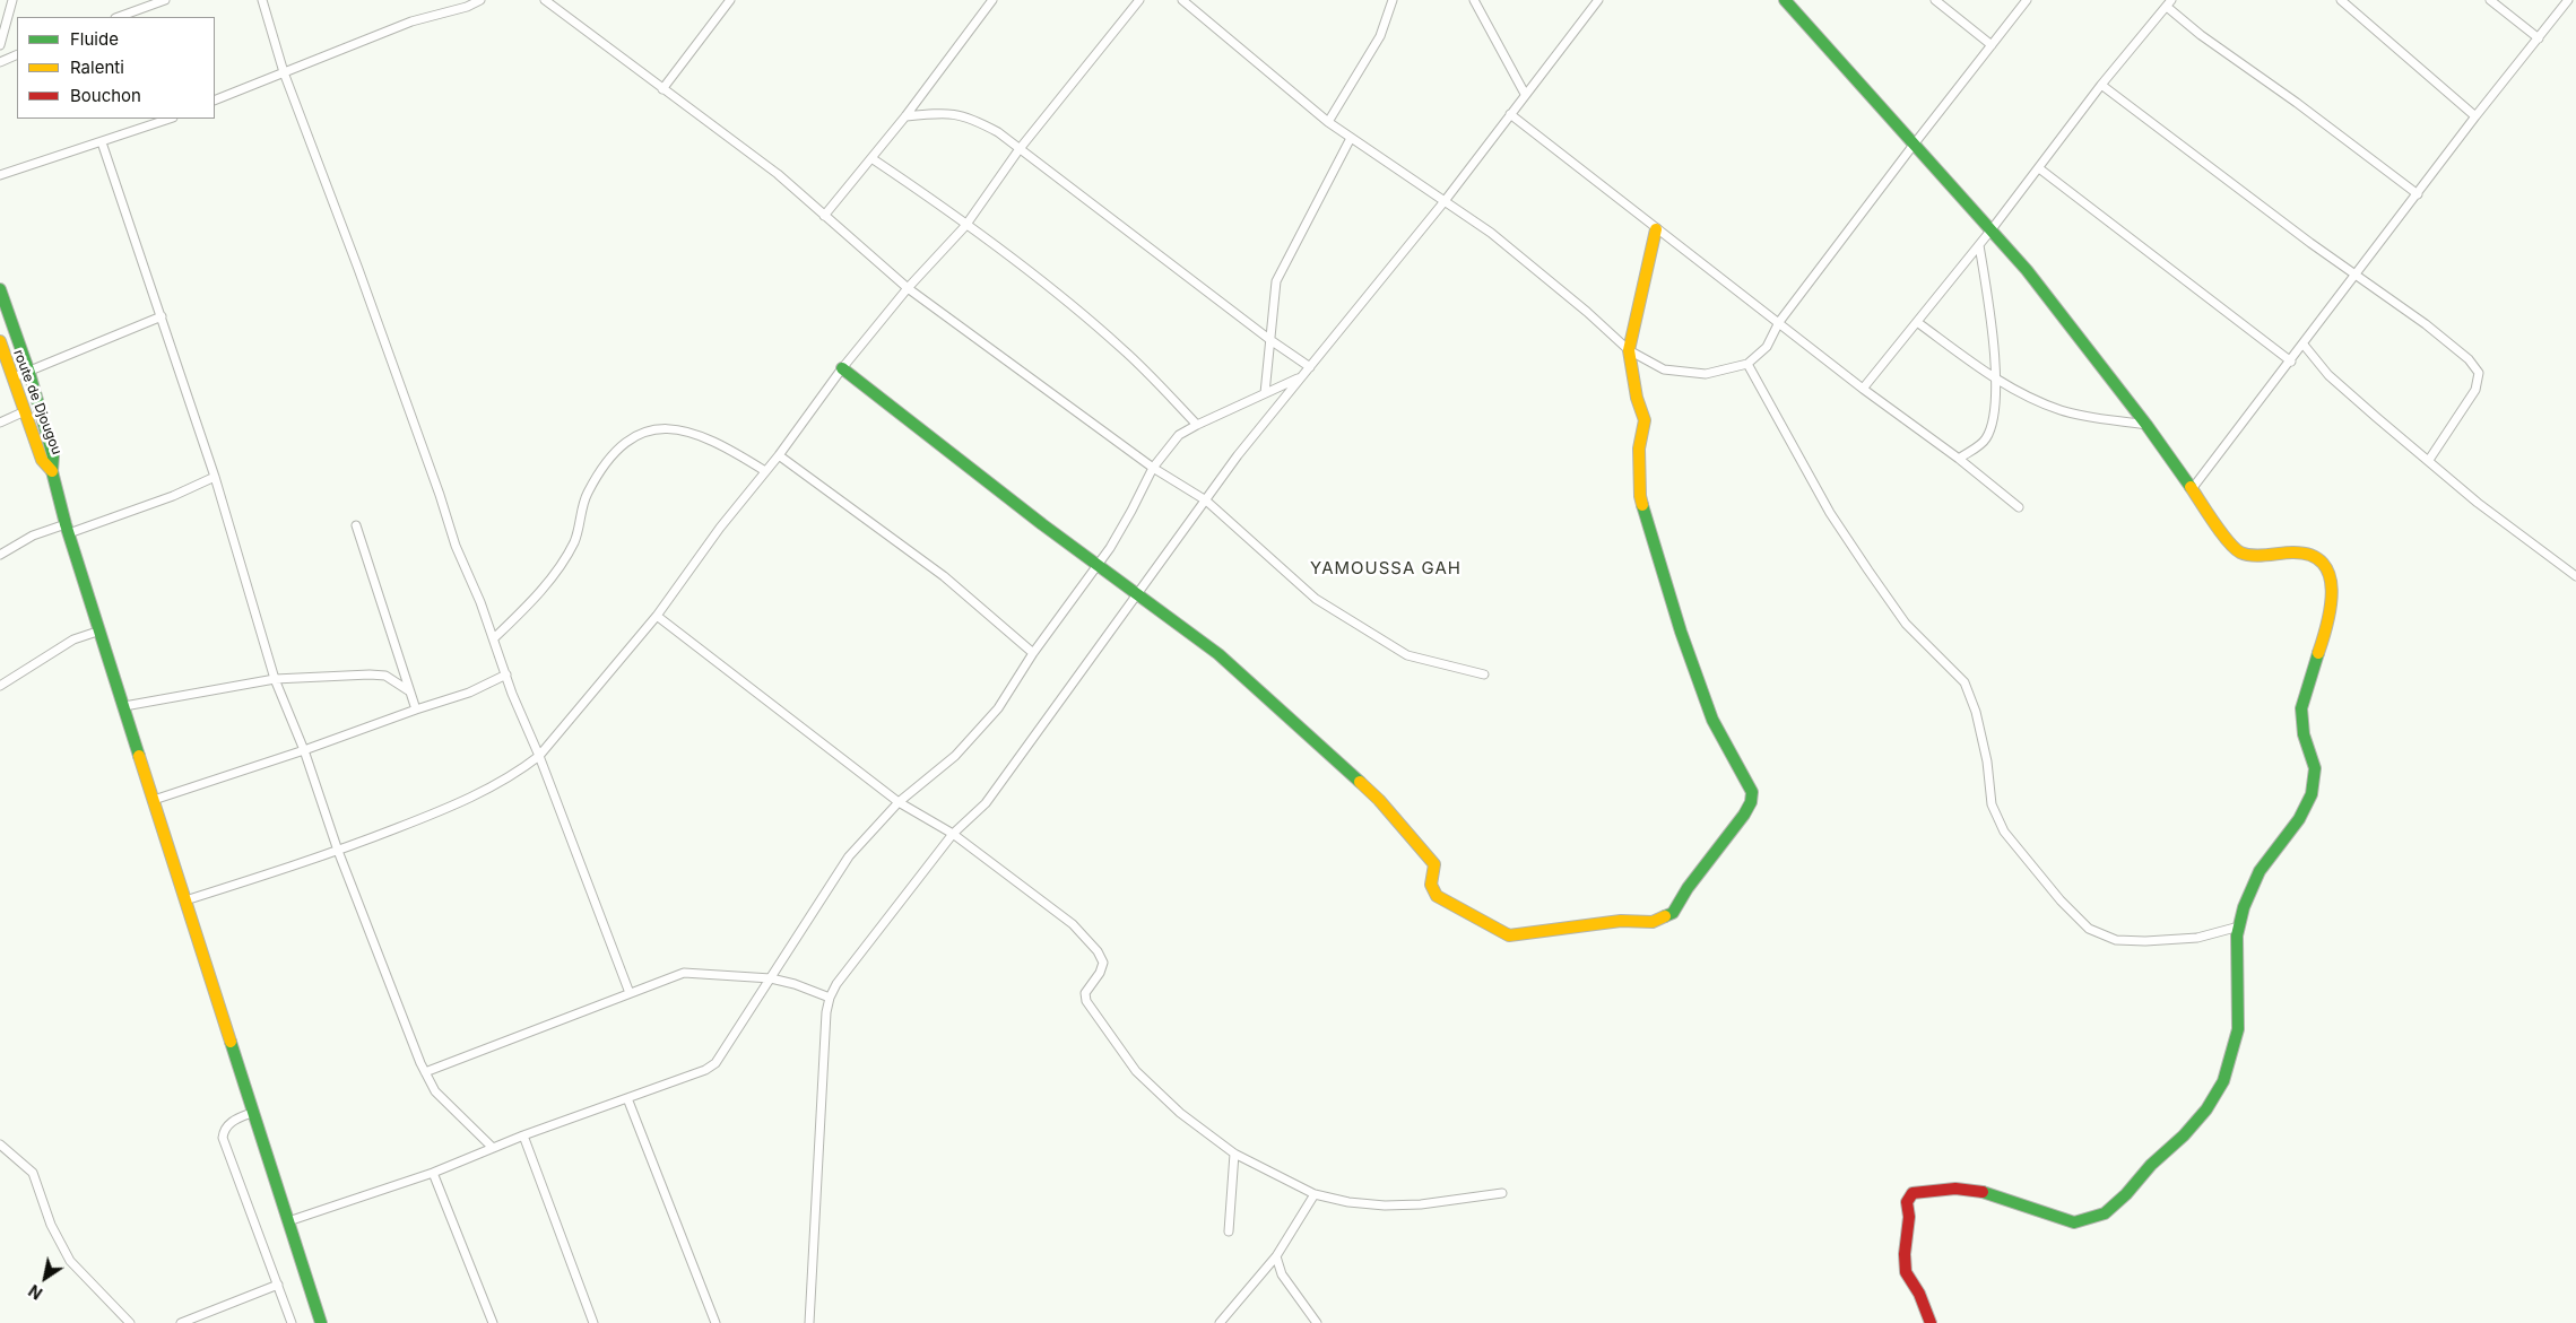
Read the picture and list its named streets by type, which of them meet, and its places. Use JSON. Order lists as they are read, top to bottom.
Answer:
{
  "streets": {
    "main road": ["route de Djougou"]
  },
  "districts": ["YAMOUSSA GAH"],
  "legend": ["Fluide", "Ralenti", "Bouchon"],
  "north": "bottom left"
}
